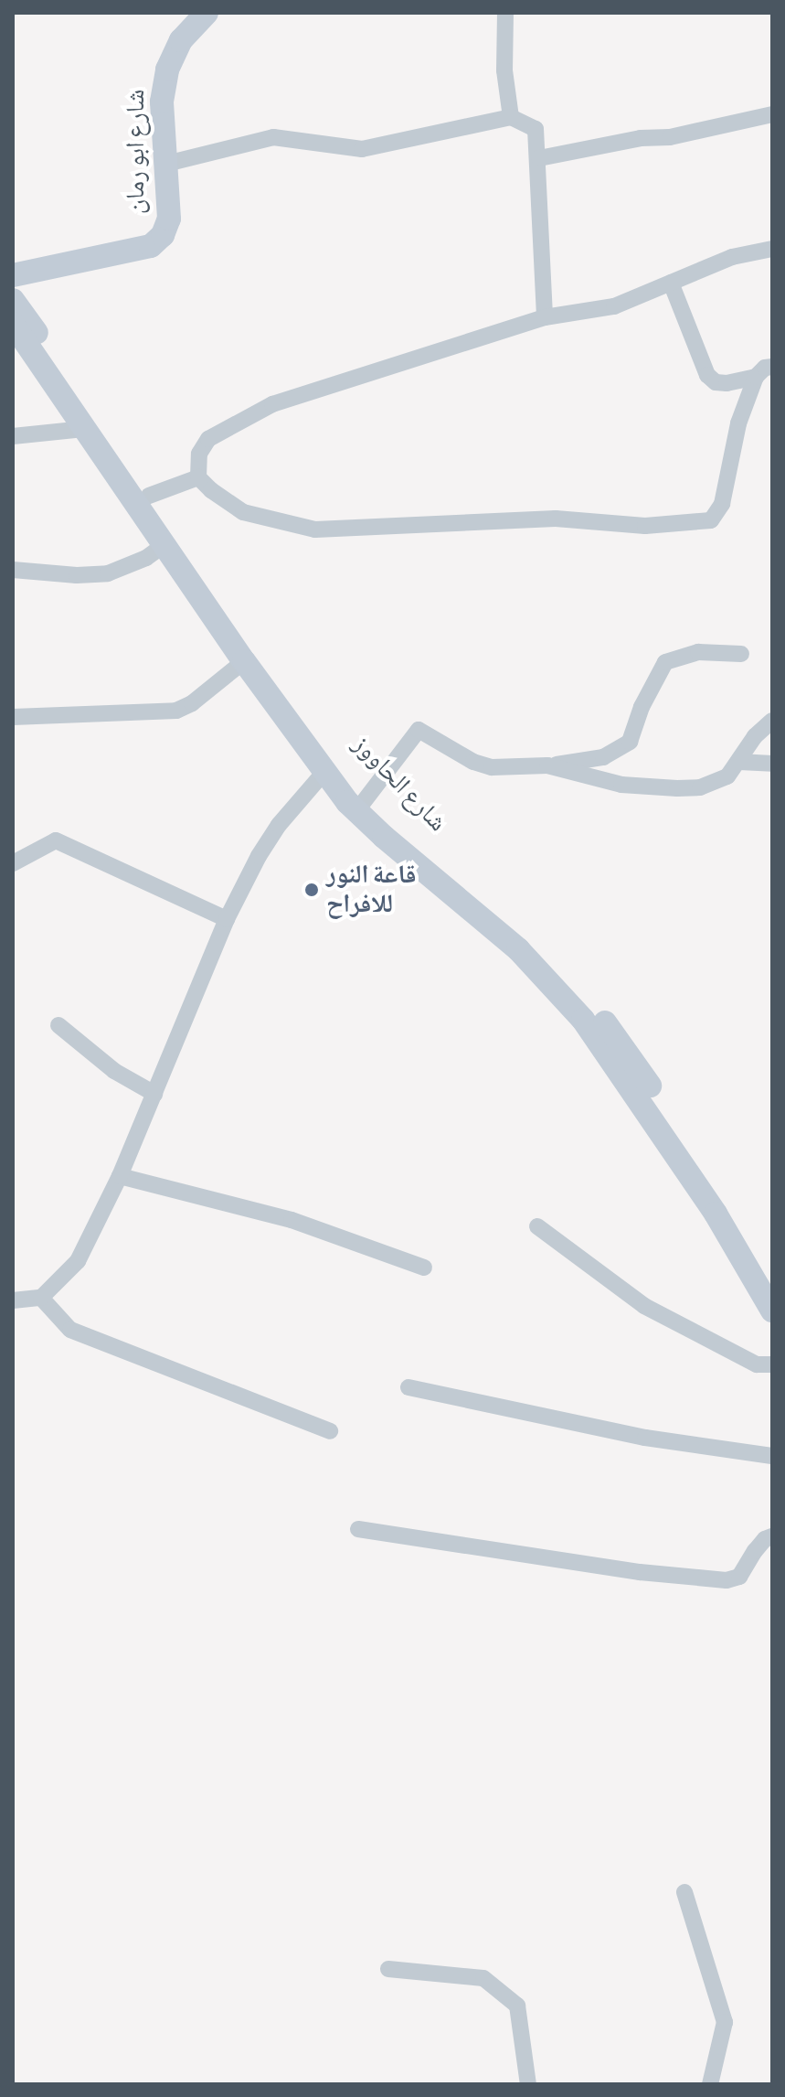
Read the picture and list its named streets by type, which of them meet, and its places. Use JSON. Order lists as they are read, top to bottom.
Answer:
{
  "streets": {
    "main road": ["شارع ابو رمان", "شارع الحاووز"]
  },
  "places": ["قاعة النور للافراح"]
}
